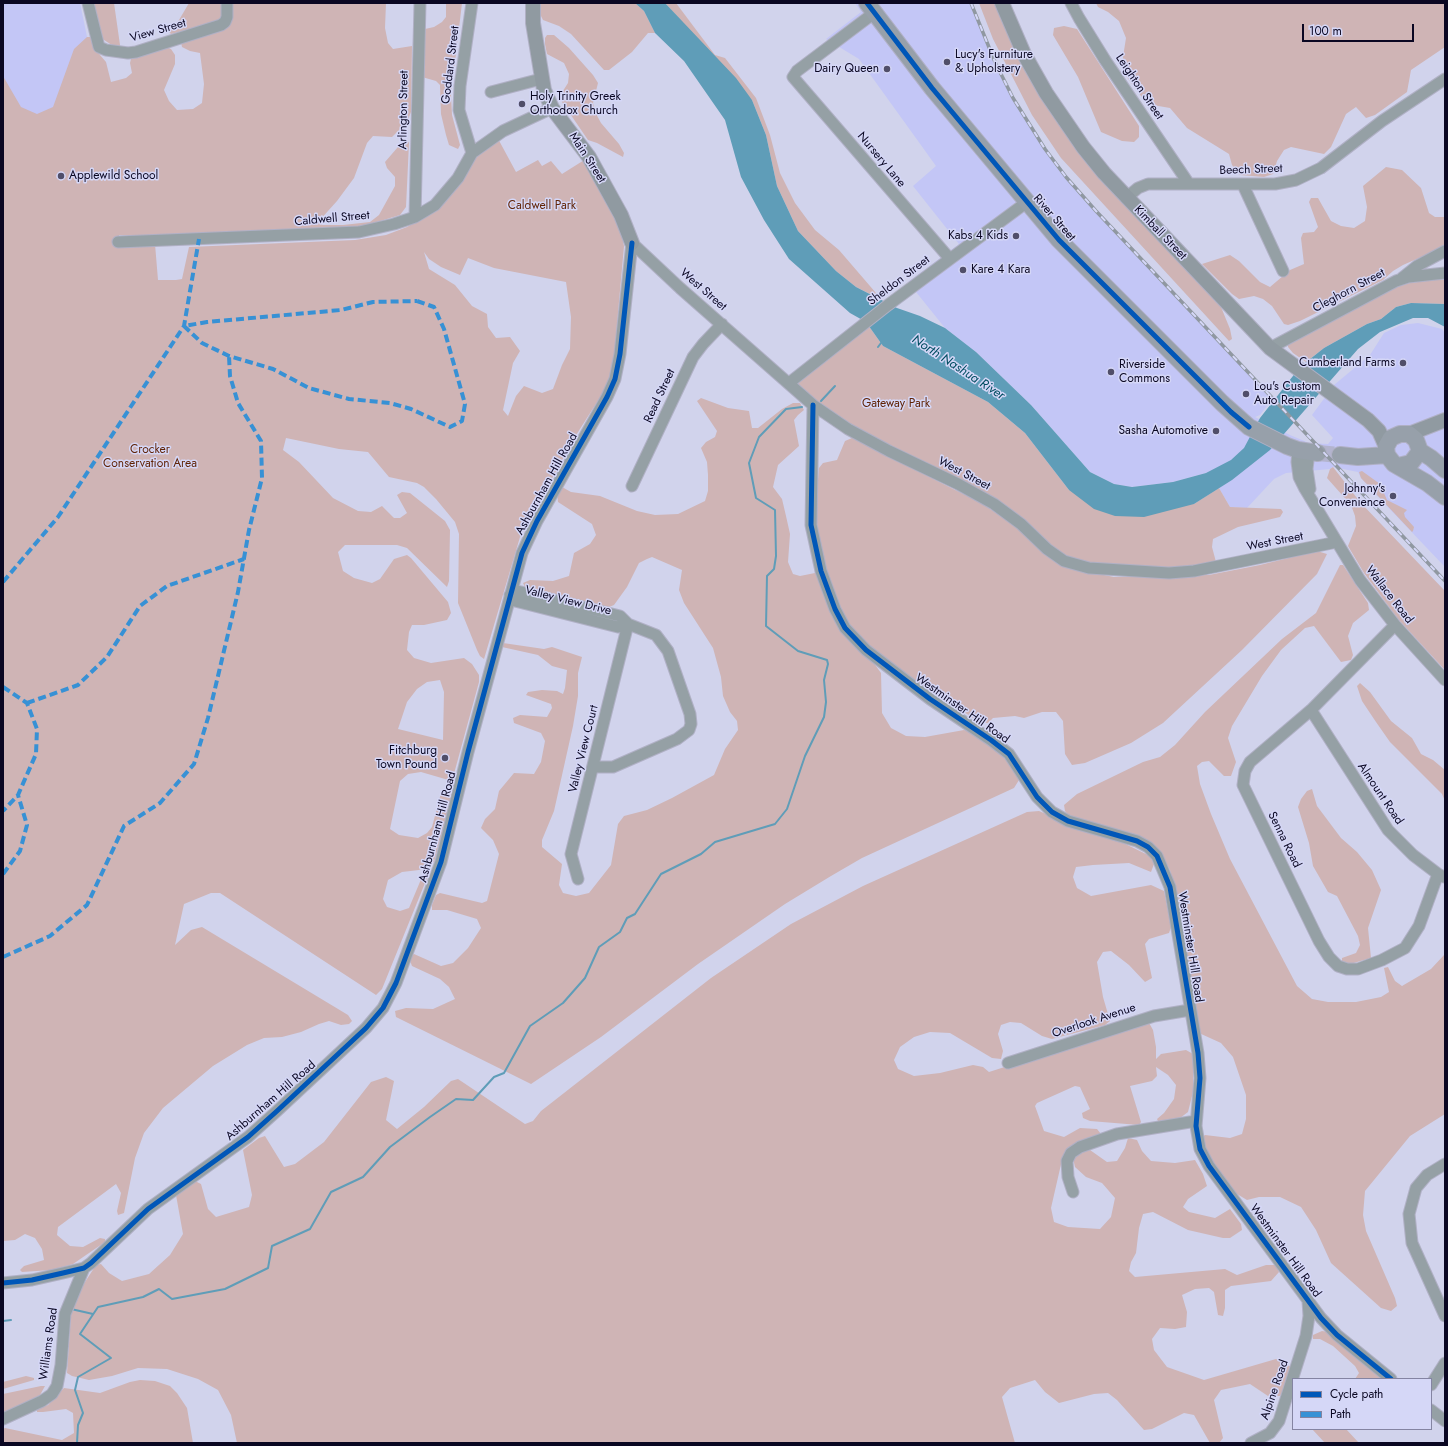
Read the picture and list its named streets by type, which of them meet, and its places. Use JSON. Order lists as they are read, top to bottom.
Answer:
{
  "streets": {
    "highway": ["River Street"],
    "main road": ["Main Street", "Kimball Street"],
    "street": [
      "View Street",
      "Goddard Street",
      "Leighton Street",
      "Arlington Street",
      "Nursery Lane",
      "Beech Street",
      "Caldwell Street",
      "Sheldon Street",
      "West Street",
      "Cleghorn Street",
      "Read Street",
      "Ashburnham Hill Road",
      "Wallace Road",
      "Valley View Drive",
      "Westminster Hill Road",
      "Valley View Court",
      "Almount Road",
      "Senna Road",
      "Overlook Avenue",
      "Williams Road",
      "Alpine Road"
    ]
  },
  "crossings": [
    ["Goddard Street", "Caldwell Street"],
    ["Leighton Street", "Beech Street"],
    ["Arlington Street", "Caldwell Street"],
    ["Main Street", "Caldwell Street"],
    ["Main Street", "West Street"],
    ["Main Street", "Ashburnham Hill Road"],
    ["Nursery Lane", "River Street"],
    ["Nursery Lane", "Sheldon Street"],
    ["Beech Street", "Kimball Street"],
    ["River Street", "Sheldon Street"],
    ["River Street", "Wallace Road"],
    ["Kimball Street", "Cleghorn Street"],
    ["Sheldon Street", "West Street"],
    ["West Street", "Read Street"],
    ["West Street", "Ashburnham Hill Road"],
    ["West Street", "Wallace Road"],
    ["West Street", "Westminster Hill Road"],
    ["Ashburnham Hill Road", "Valley View Drive"],
    ["Ashburnham Hill Road", "Williams Road"],
    ["Wallace Road", "Senna Road"],
    ["Valley View Drive", "Valley View Court"],
    ["Westminster Hill Road", "Overlook Avenue"],
    ["Westminster Hill Road", "Alpine Road"],
    ["Almount Road", "Senna Road"]
  ],
  "water": ["North Nashua River"],
  "parks": ["Caldwell Park", "Gateway Park", "Crocker Conservation Area"],
  "places": [
    "Lucy's Furniture & Upholstery",
    "Dairy Queen",
    "Holy Trinity Greek Orthodox Church",
    "Applewild School",
    "Kabs 4 Kids",
    "Kare 4 Kara",
    "Cumberland Farms",
    "Riverside Commons",
    "Lou's Custom Auto Repair",
    "Sasha Automotive",
    "Johnny's Convenience",
    "Fitchburg Town Pound"
  ],
  "legend": ["Cycle path", "Path"],
  "scale_bar": "100 m"
}
